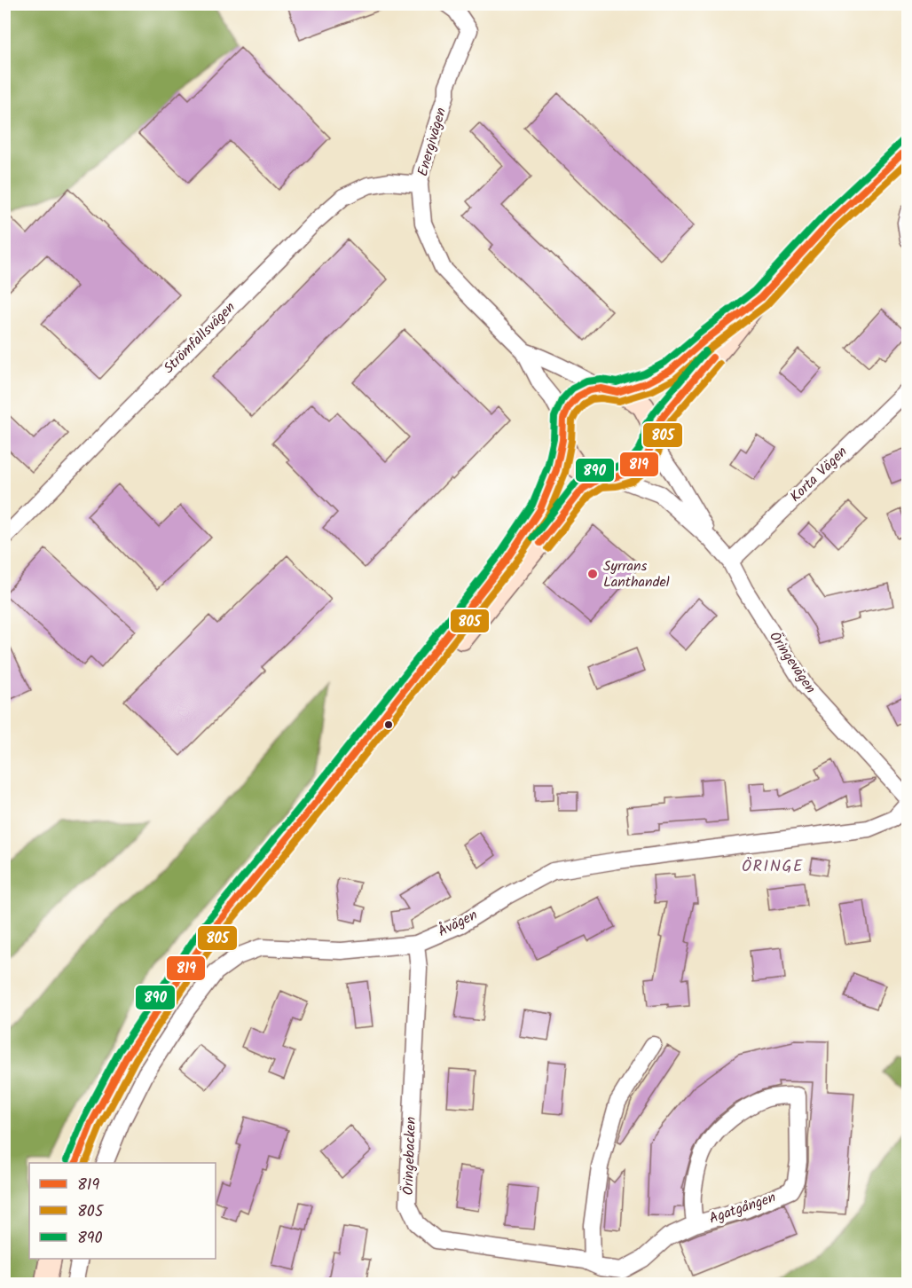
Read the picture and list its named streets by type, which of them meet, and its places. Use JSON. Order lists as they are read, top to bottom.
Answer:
{
  "streets": {
    "street": [
      "Energivägen",
      "Strömfallsvägen",
      "Korta Vägen",
      "Öringevägen",
      "Åvägen",
      "Öringebacken",
      "Agatgången"
    ]
  },
  "crossings": [
    ["Energivägen", "Strömfallsvägen"],
    ["Energivägen", "Öringevägen"],
    ["Korta Vägen", "Öringevägen"],
    ["Öringevägen", "Åvägen"],
    ["Åvägen", "Öringebacken"],
    ["Öringebacken", "Agatgången"]
  ],
  "districts": ["ÖRINGE"],
  "places": ["Syrrans Lanthandel"],
  "lines": ["transit line 890", "transit line 819", "transit line 805"],
  "legend": ["819", "805", "890"]
}
